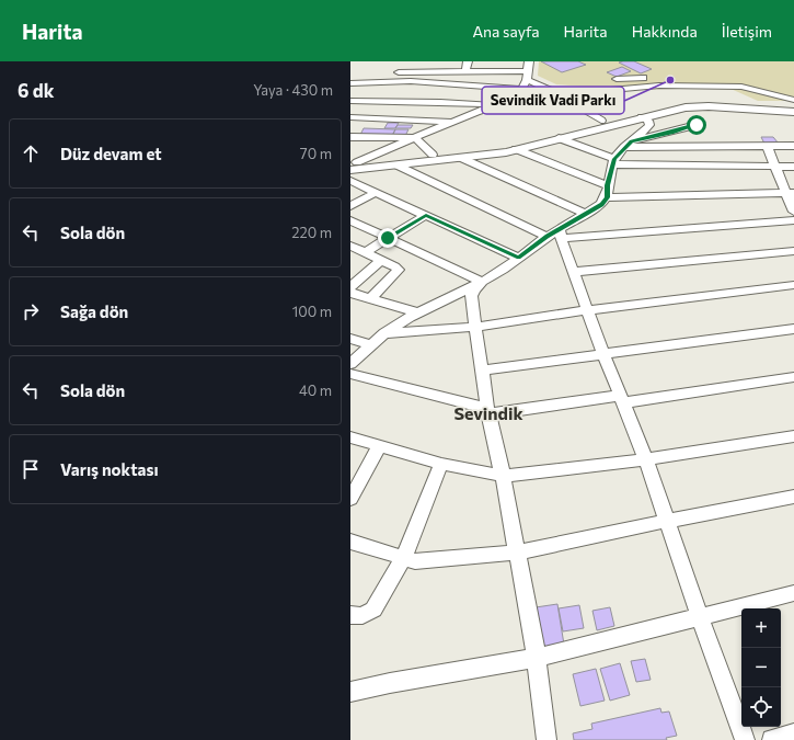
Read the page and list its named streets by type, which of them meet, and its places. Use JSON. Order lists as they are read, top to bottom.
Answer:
{
  "districts": ["Sevindik"],
  "places": ["Sevindik Vadi Parkı"],
  "page": {
    "header": "Harita",
    "nav": [
      "Ana sayfa",
      "Harita",
      "Hakkında",
      "İletişim"
    ],
    "heading": ["6 dk", "Yaya · 430 m"],
    "list": [
      ["Düz devam et", "70 m"],
      ["Sola dön", "220 m"],
      ["Sağa dön", "100 m"],
      ["Sola dön", "40 m"],
      "Varış noktası"
    ],
    "map_buttons": ["+", "−"]
  }
}
